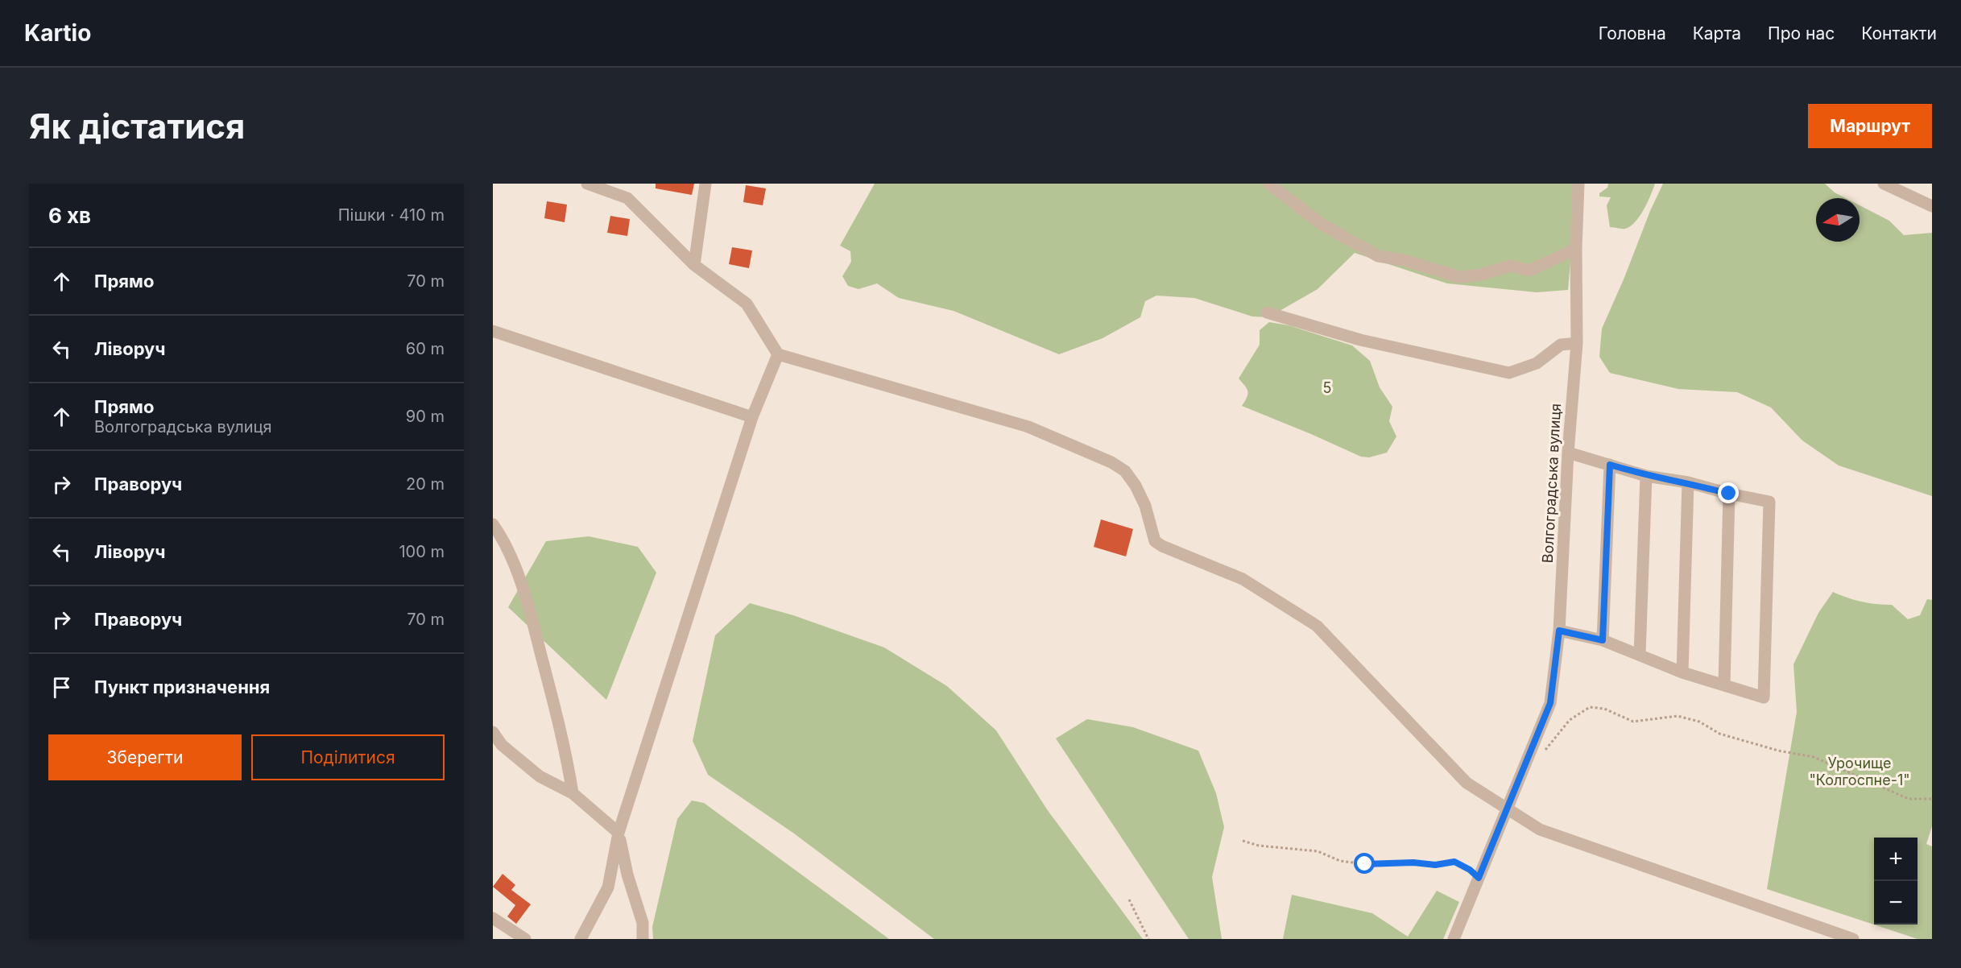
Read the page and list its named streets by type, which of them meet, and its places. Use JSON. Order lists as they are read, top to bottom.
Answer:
{
  "streets": {
    "street": ["Волгоградська вулиця"]
  },
  "parks": ["5", "Урочище \"Колгоспне-1\""],
  "north": "left",
  "page": {
    "header": "Kartio",
    "nav": [
      "Головна",
      "Карта",
      "Про нас",
      "Контакти"
    ],
    "buttons": [
      "Маршрут",
      ["Зберегти", "Поділитися"]
    ],
    "title": "Як дістатися",
    "heading": ["6 хв", "Пішки · 410 m"],
    "list": [
      ["Прямо", "70 m"],
      ["Ліворуч", "60 m"],
      ["Прямо", "Волгоградська вулиця", "90 m"],
      ["Праворуч", "20 m"],
      ["Ліворуч", "100 m"],
      ["Праворуч", "70 m"],
      "Пункт призначення"
    ],
    "map_buttons": ["+", "−"]
  }
}
